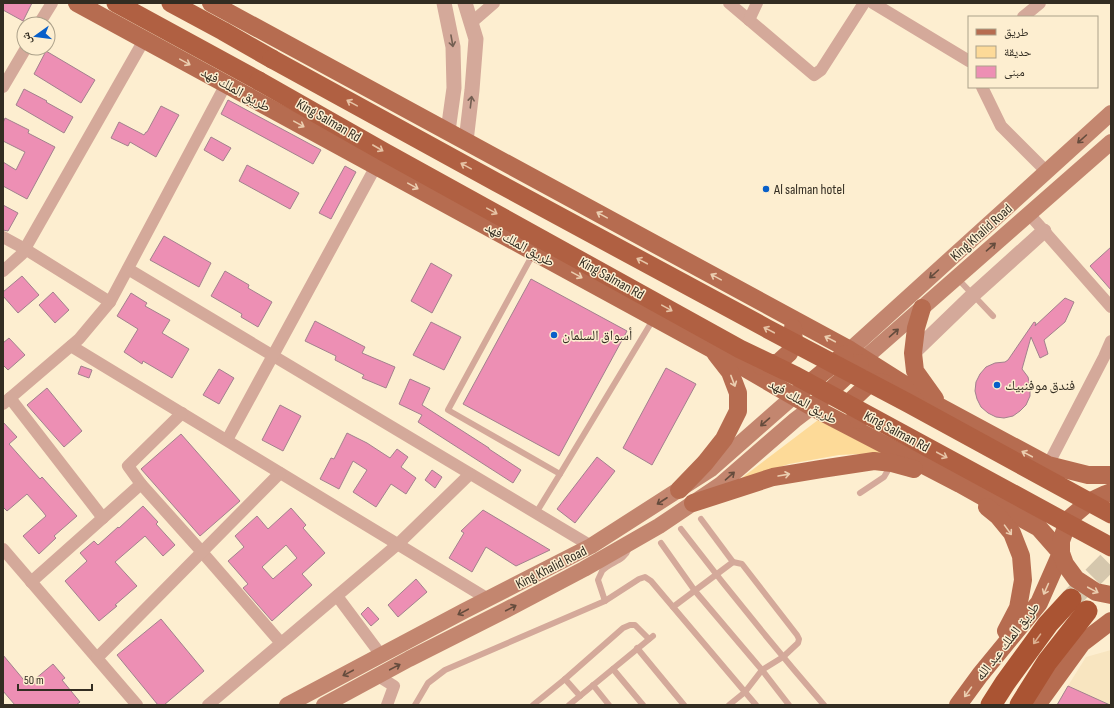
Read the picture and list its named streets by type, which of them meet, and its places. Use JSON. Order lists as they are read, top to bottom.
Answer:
{
  "streets": {
    "highway": ["King Salman Rd"],
    "main road": ["طريق الملك فهد", "King Khalid Road", "طريق الملك عبد الله"]
  },
  "crossings": [
    ["طريق الملك فهد", "King Khalid Road"],
    ["طريق الملك فهد", "طريق الملك عبد الله"]
  ],
  "places": ["Al salman hotel", "أسواق السلمان", "فندق موفنبيك"],
  "legend": ["طريق", "حديقة", "مبنى"],
  "scale_bar": "50 m",
  "north": "left"
}
